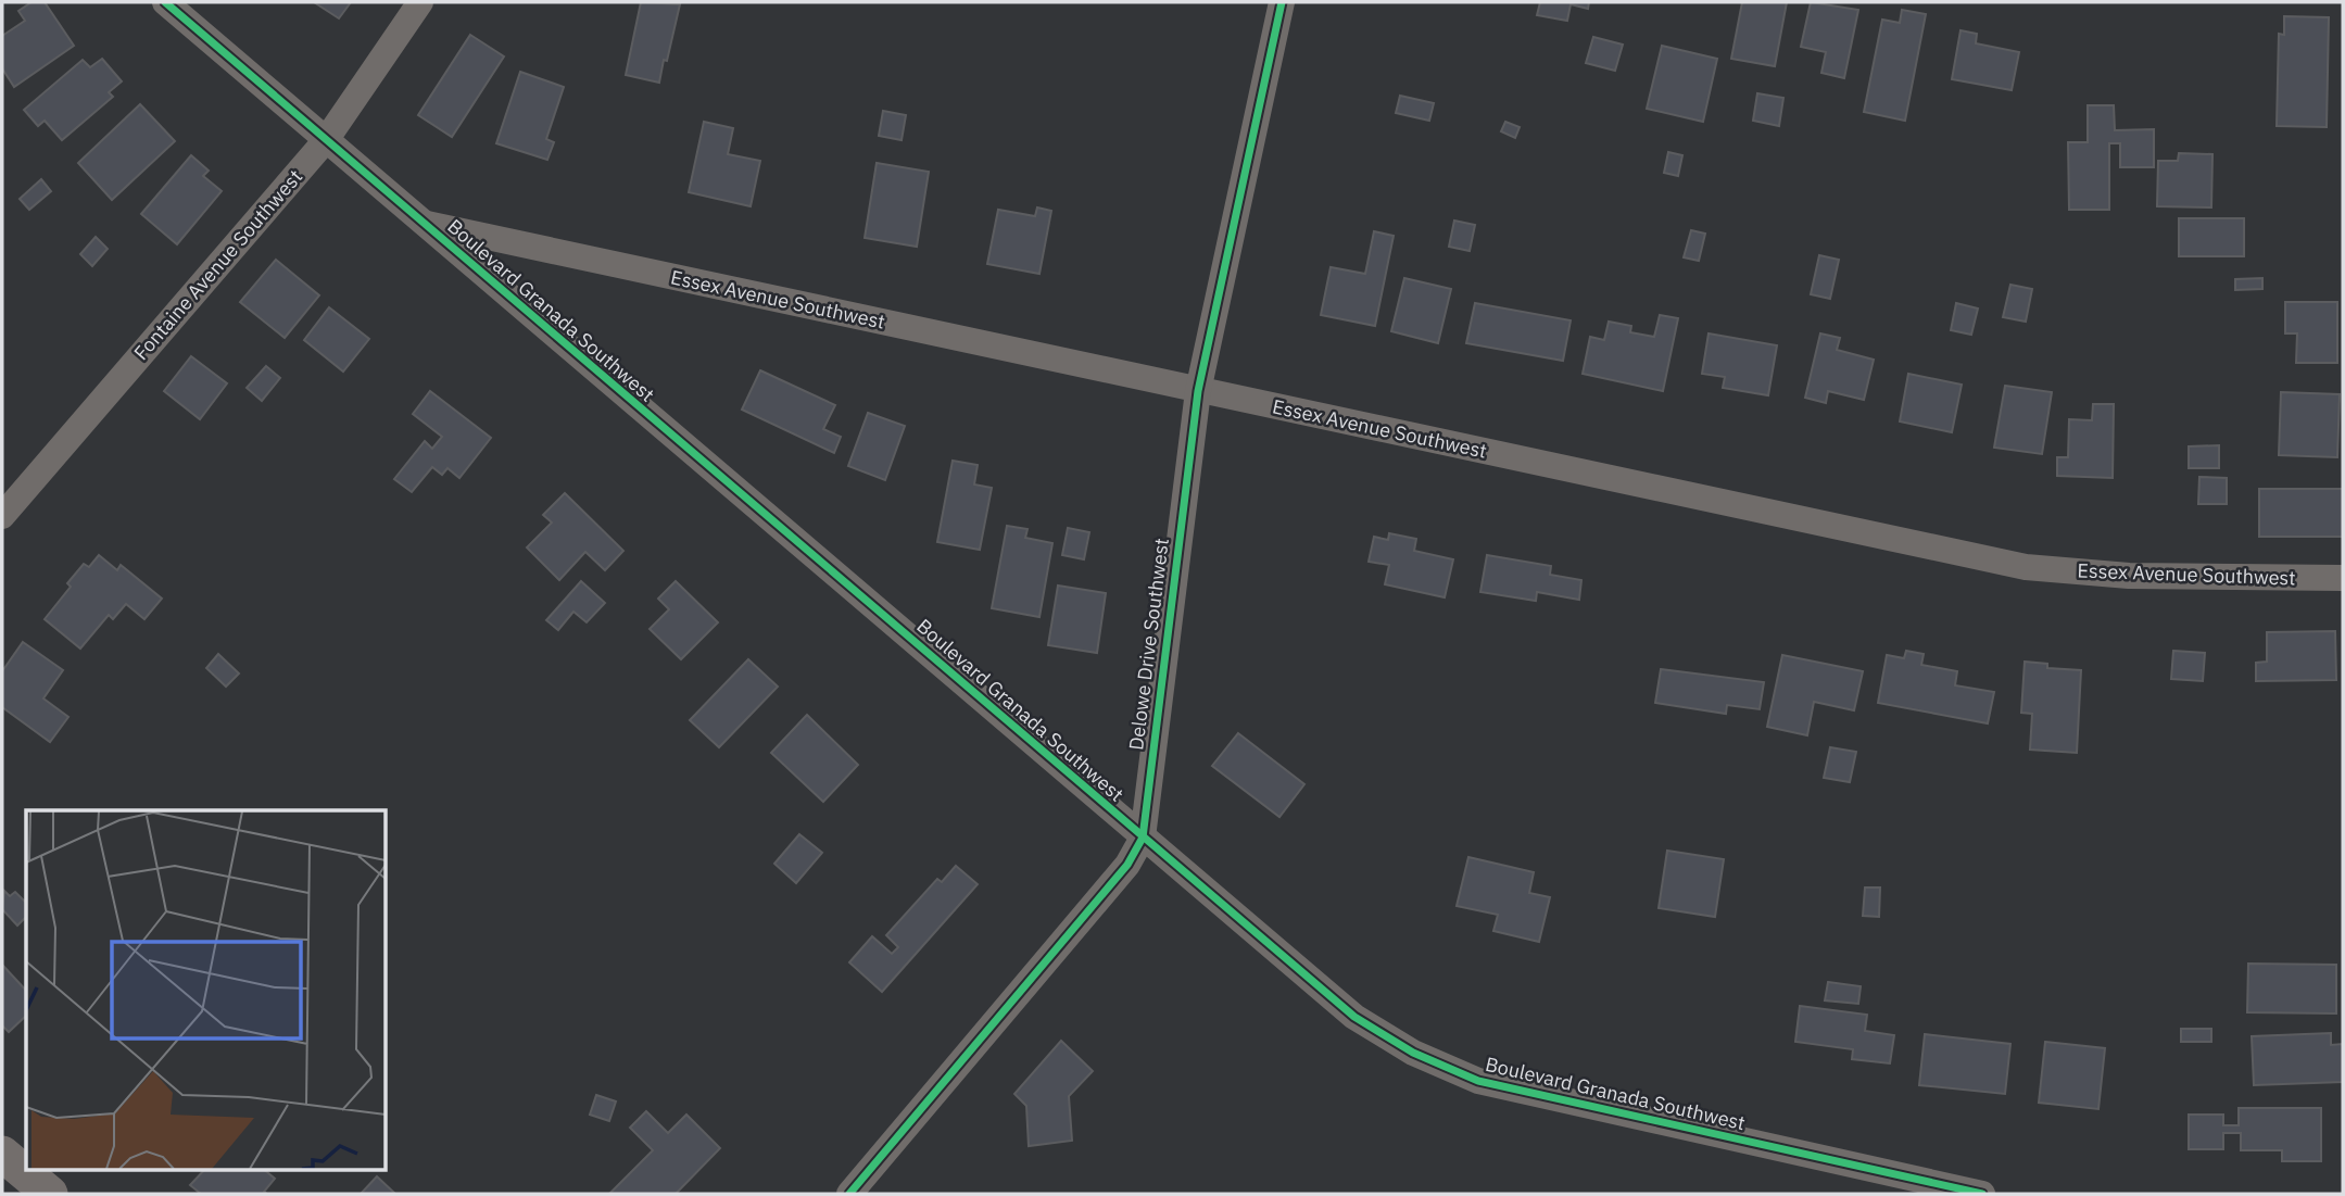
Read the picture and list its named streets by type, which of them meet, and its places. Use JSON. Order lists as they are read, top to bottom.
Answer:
{
  "streets": {
    "street": [
      "Fontaine Avenue Southwest",
      "Essex Avenue Southwest",
      "Boulevard Granada Southwest",
      "Delowe Drive Southwest"
    ]
  },
  "crossings": [
    ["Fontaine Avenue Southwest", "Boulevard Granada Southwest"],
    ["Essex Avenue Southwest", "Boulevard Granada Southwest"],
    ["Essex Avenue Southwest", "Delowe Drive Southwest"],
    ["Boulevard Granada Southwest", "Delowe Drive Southwest"]
  ]
}
